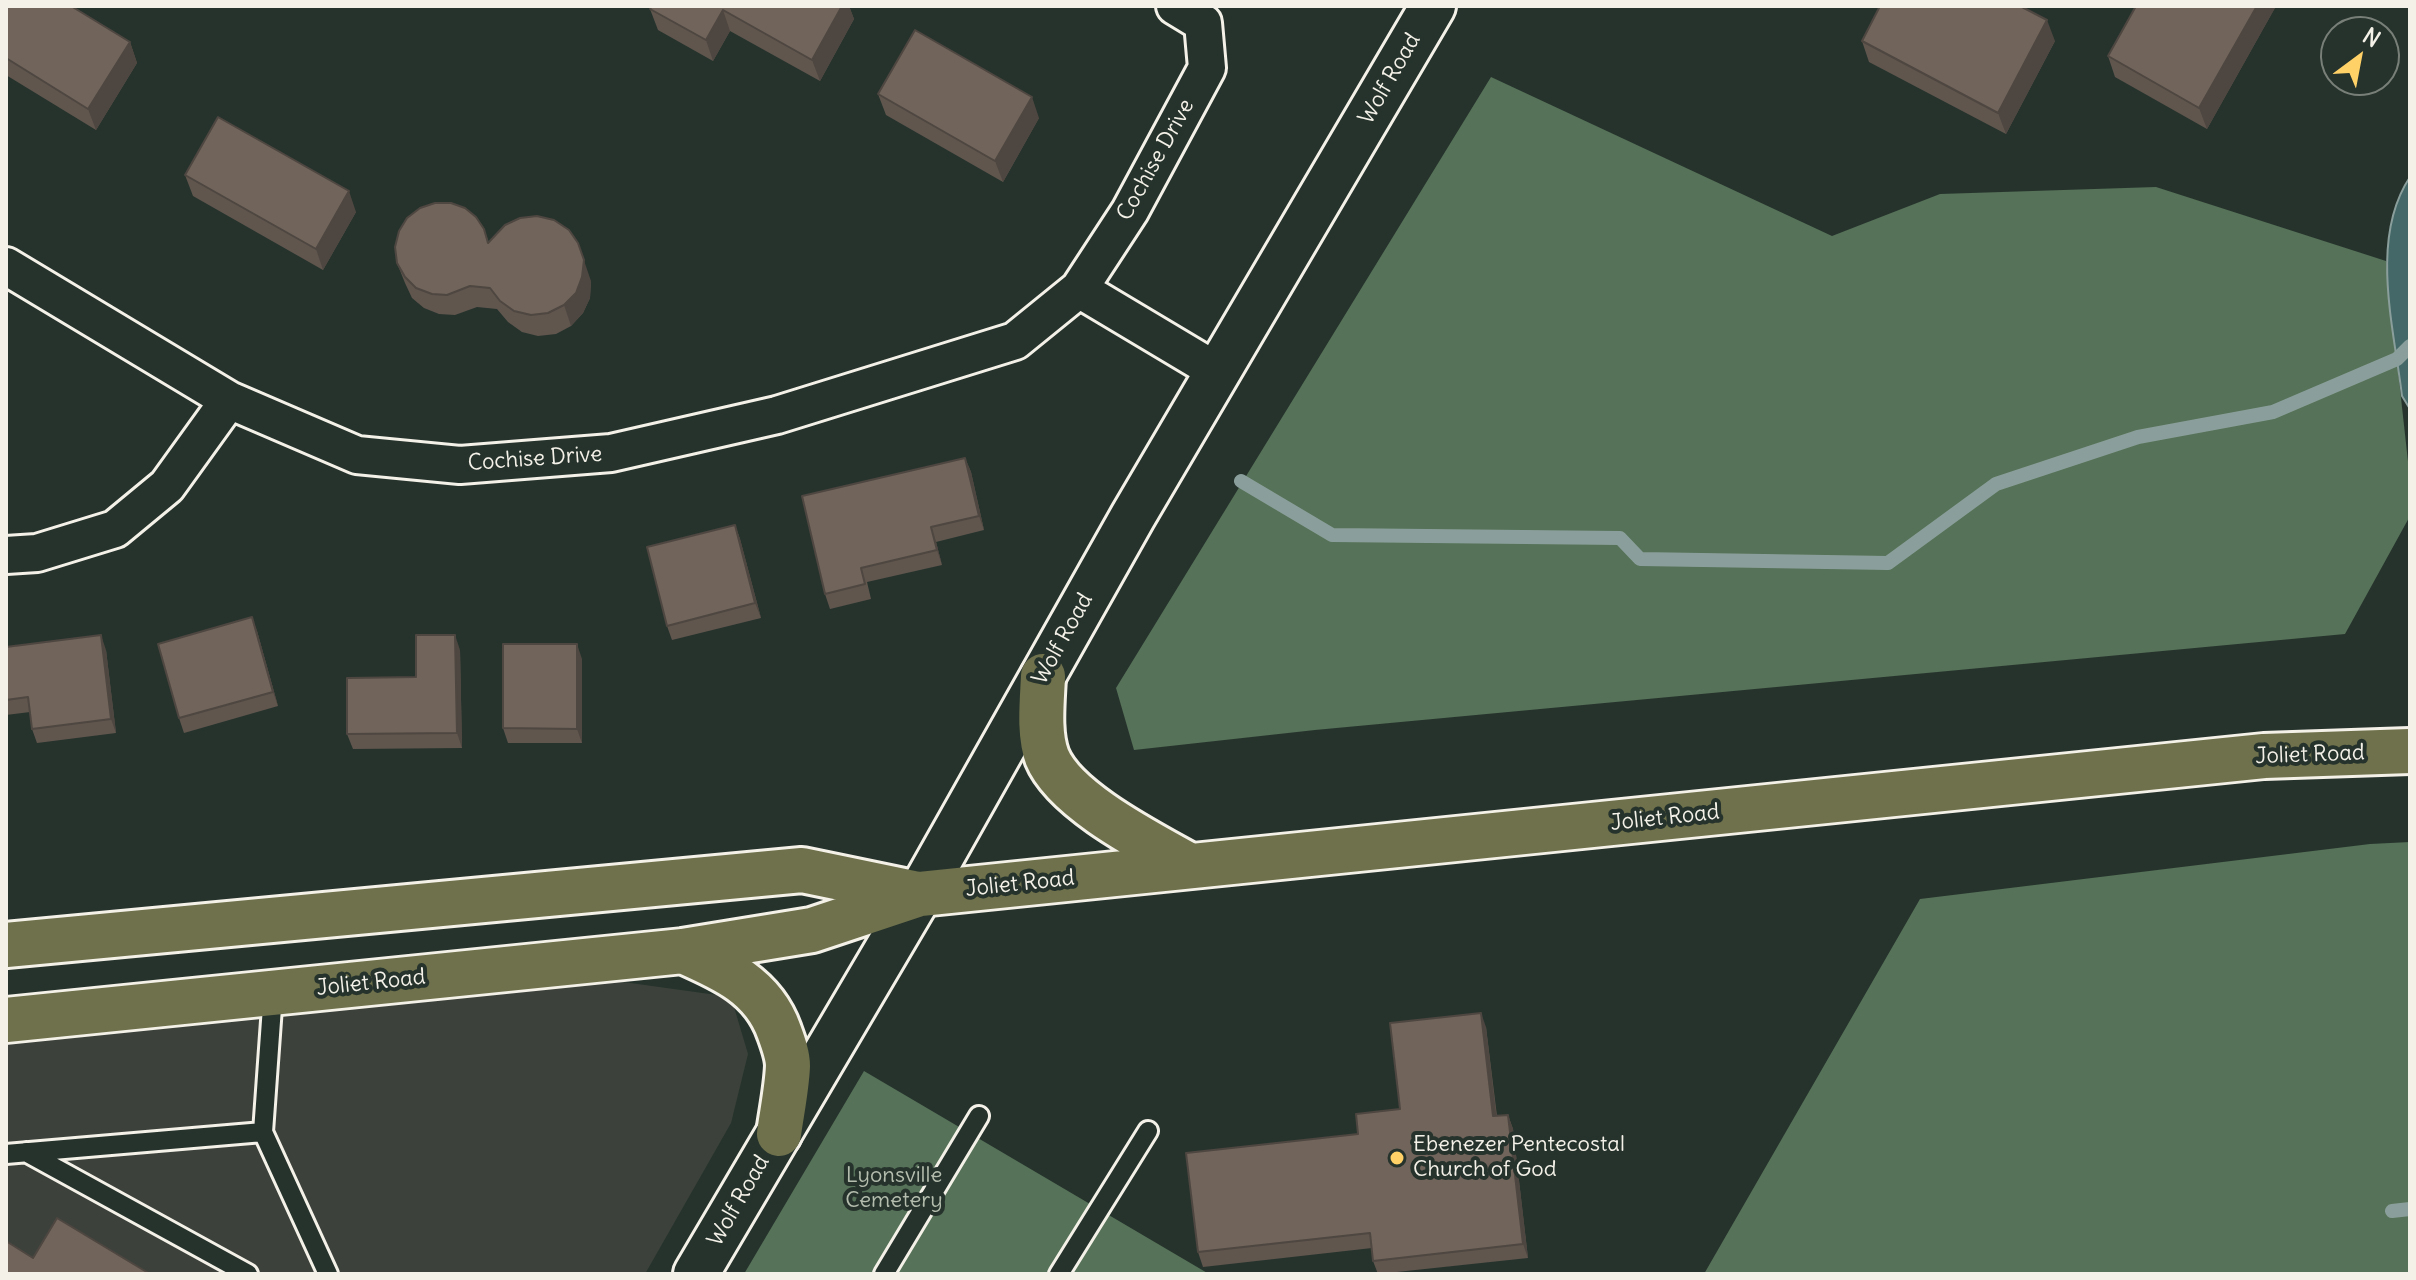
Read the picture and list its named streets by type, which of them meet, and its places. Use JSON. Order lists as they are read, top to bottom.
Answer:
{
  "streets": {
    "main road": ["Joliet Road"],
    "street": ["Wolf Road", "Cochise Drive"]
  },
  "crossings": [
    ["Wolf Road", "Joliet Road"]
  ],
  "parks": ["Lyonsville Cemetery"],
  "places": ["Ebenezer Pentecostal Church of God"],
  "north": "top right"
}
